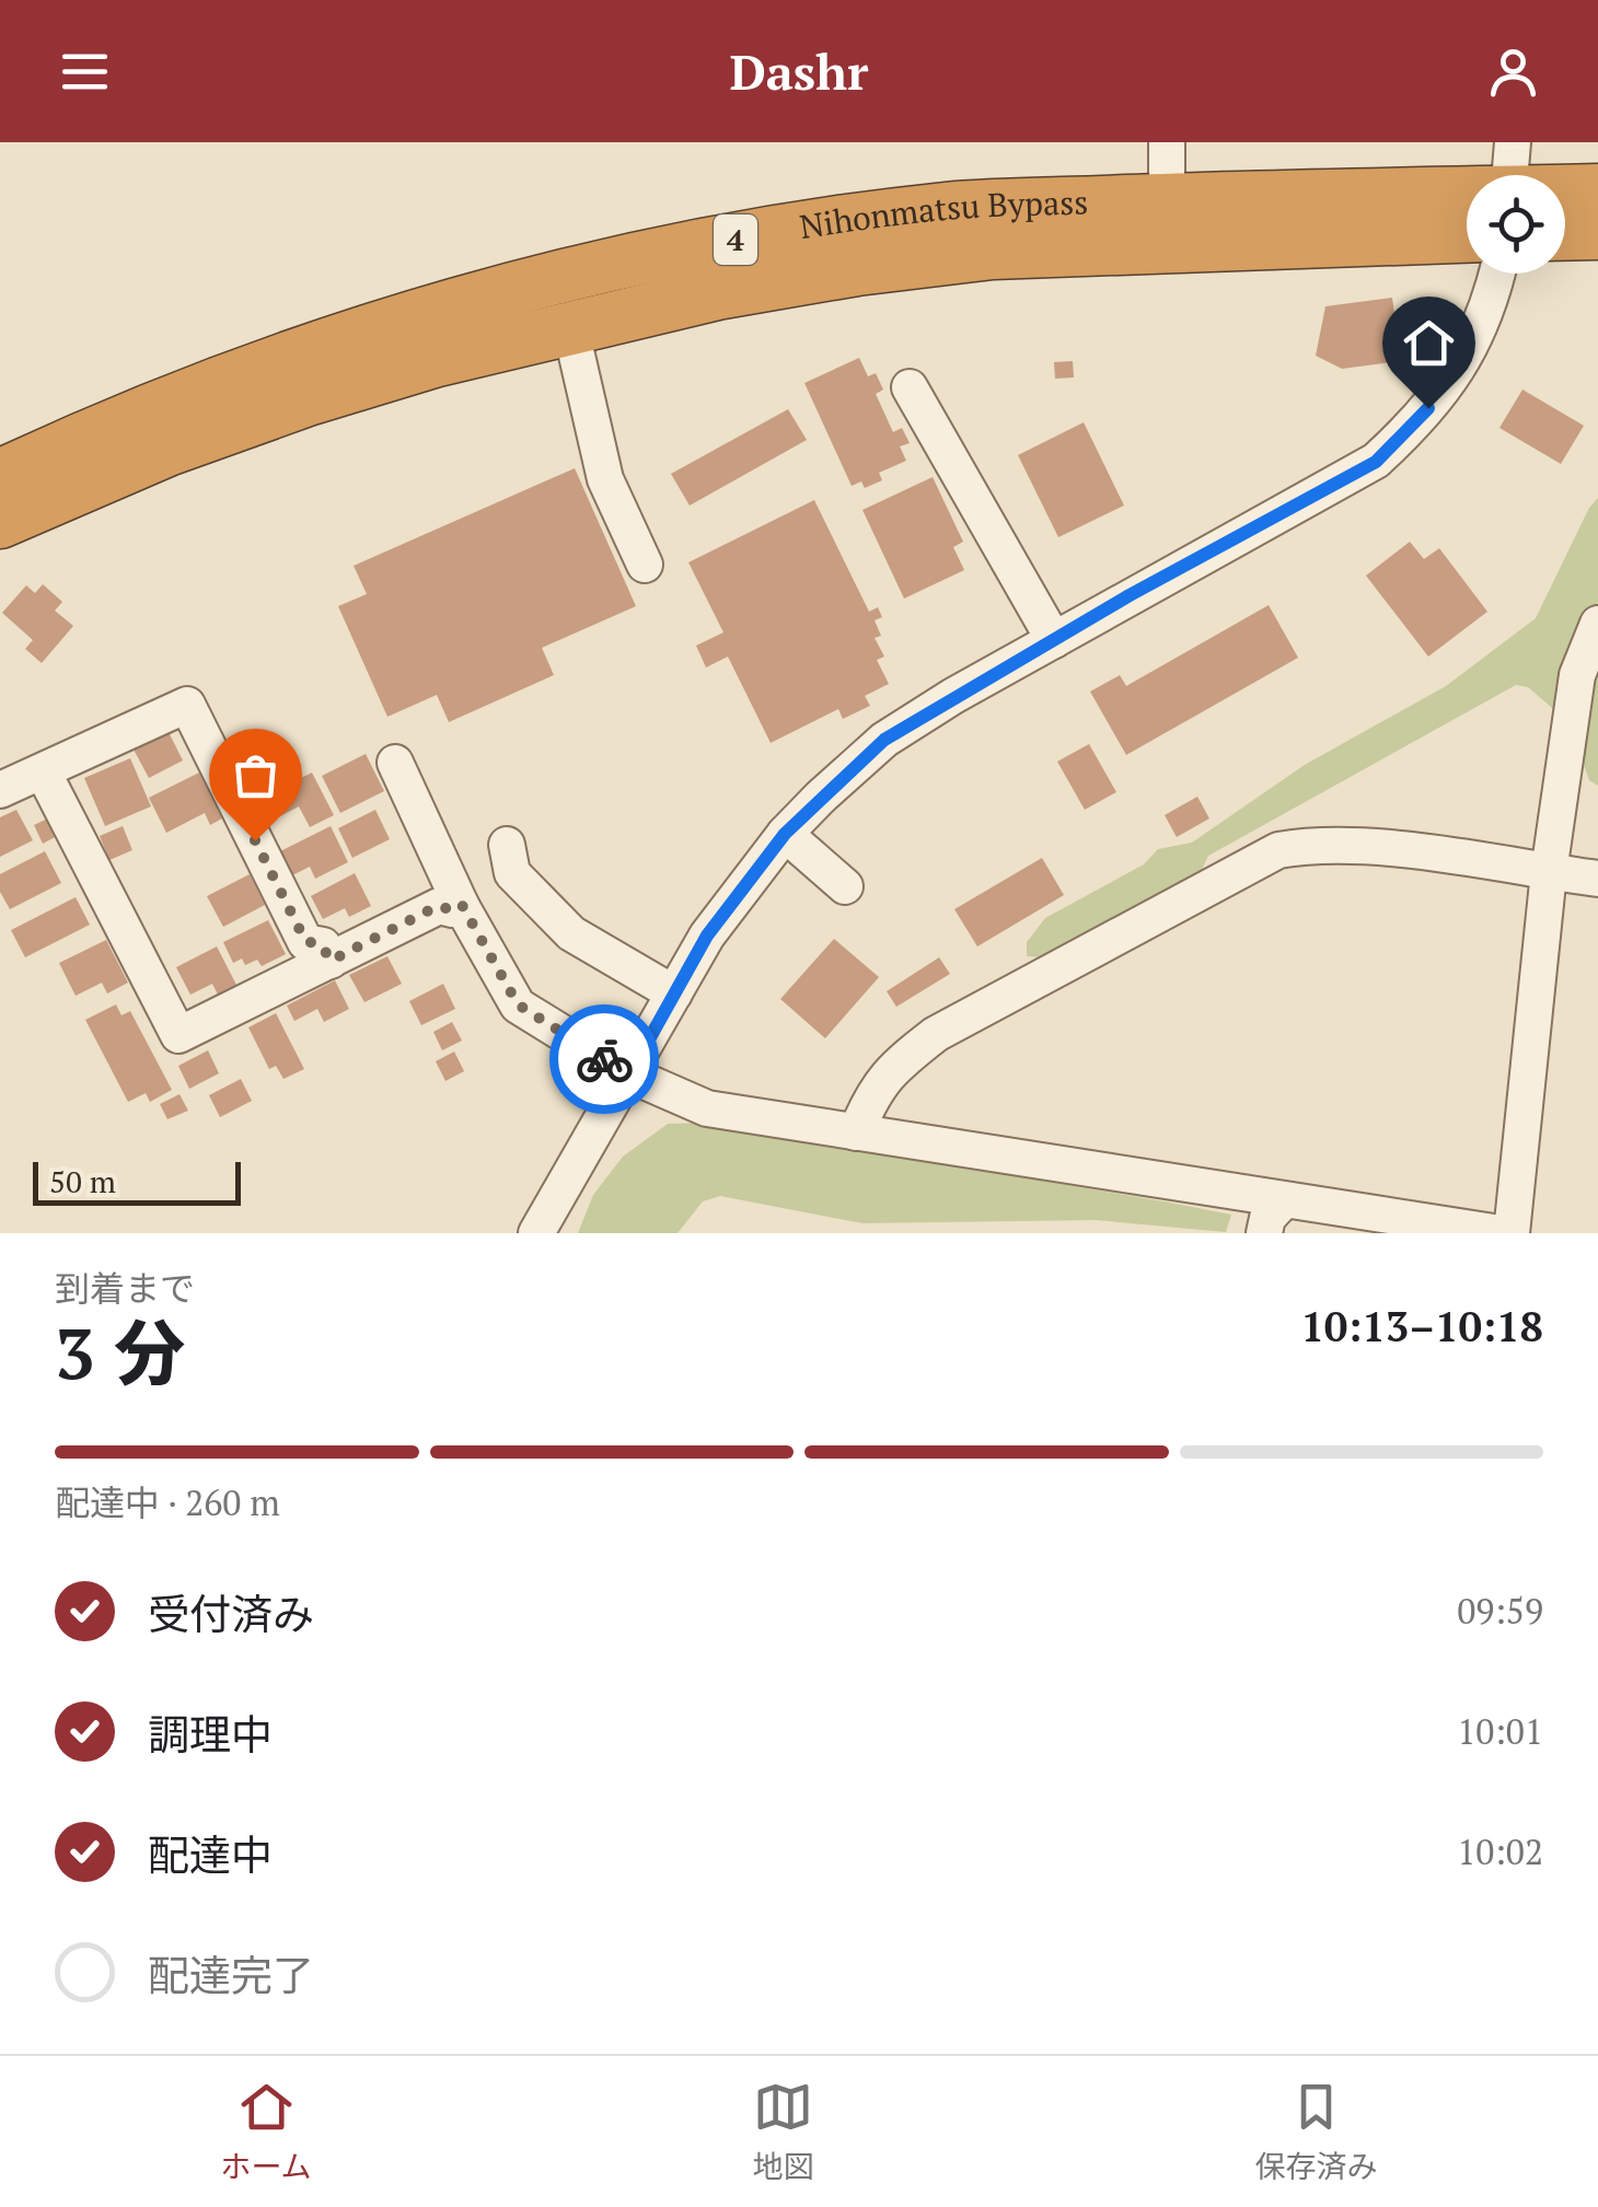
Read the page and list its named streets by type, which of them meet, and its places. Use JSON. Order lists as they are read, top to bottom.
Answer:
{
  "streets": {
    "highway": ["Nihonmatsu Bypass", "4"]
  },
  "scale_bar": "50 m",
  "page": {
    "header": "Dashr",
    "scale": "50 m",
    "heading": ["3 分", "到着まで", "10:13–10:18"],
    "bar": "配達中 · 260 m",
    "list": [
      ["受付済み", "09:59"],
      ["調理中", "10:01"],
      ["配達中", "10:02"],
      "配達完了"
    ],
    "tabs": ["ホーム", "地図", "保存済み"]
  }
}
